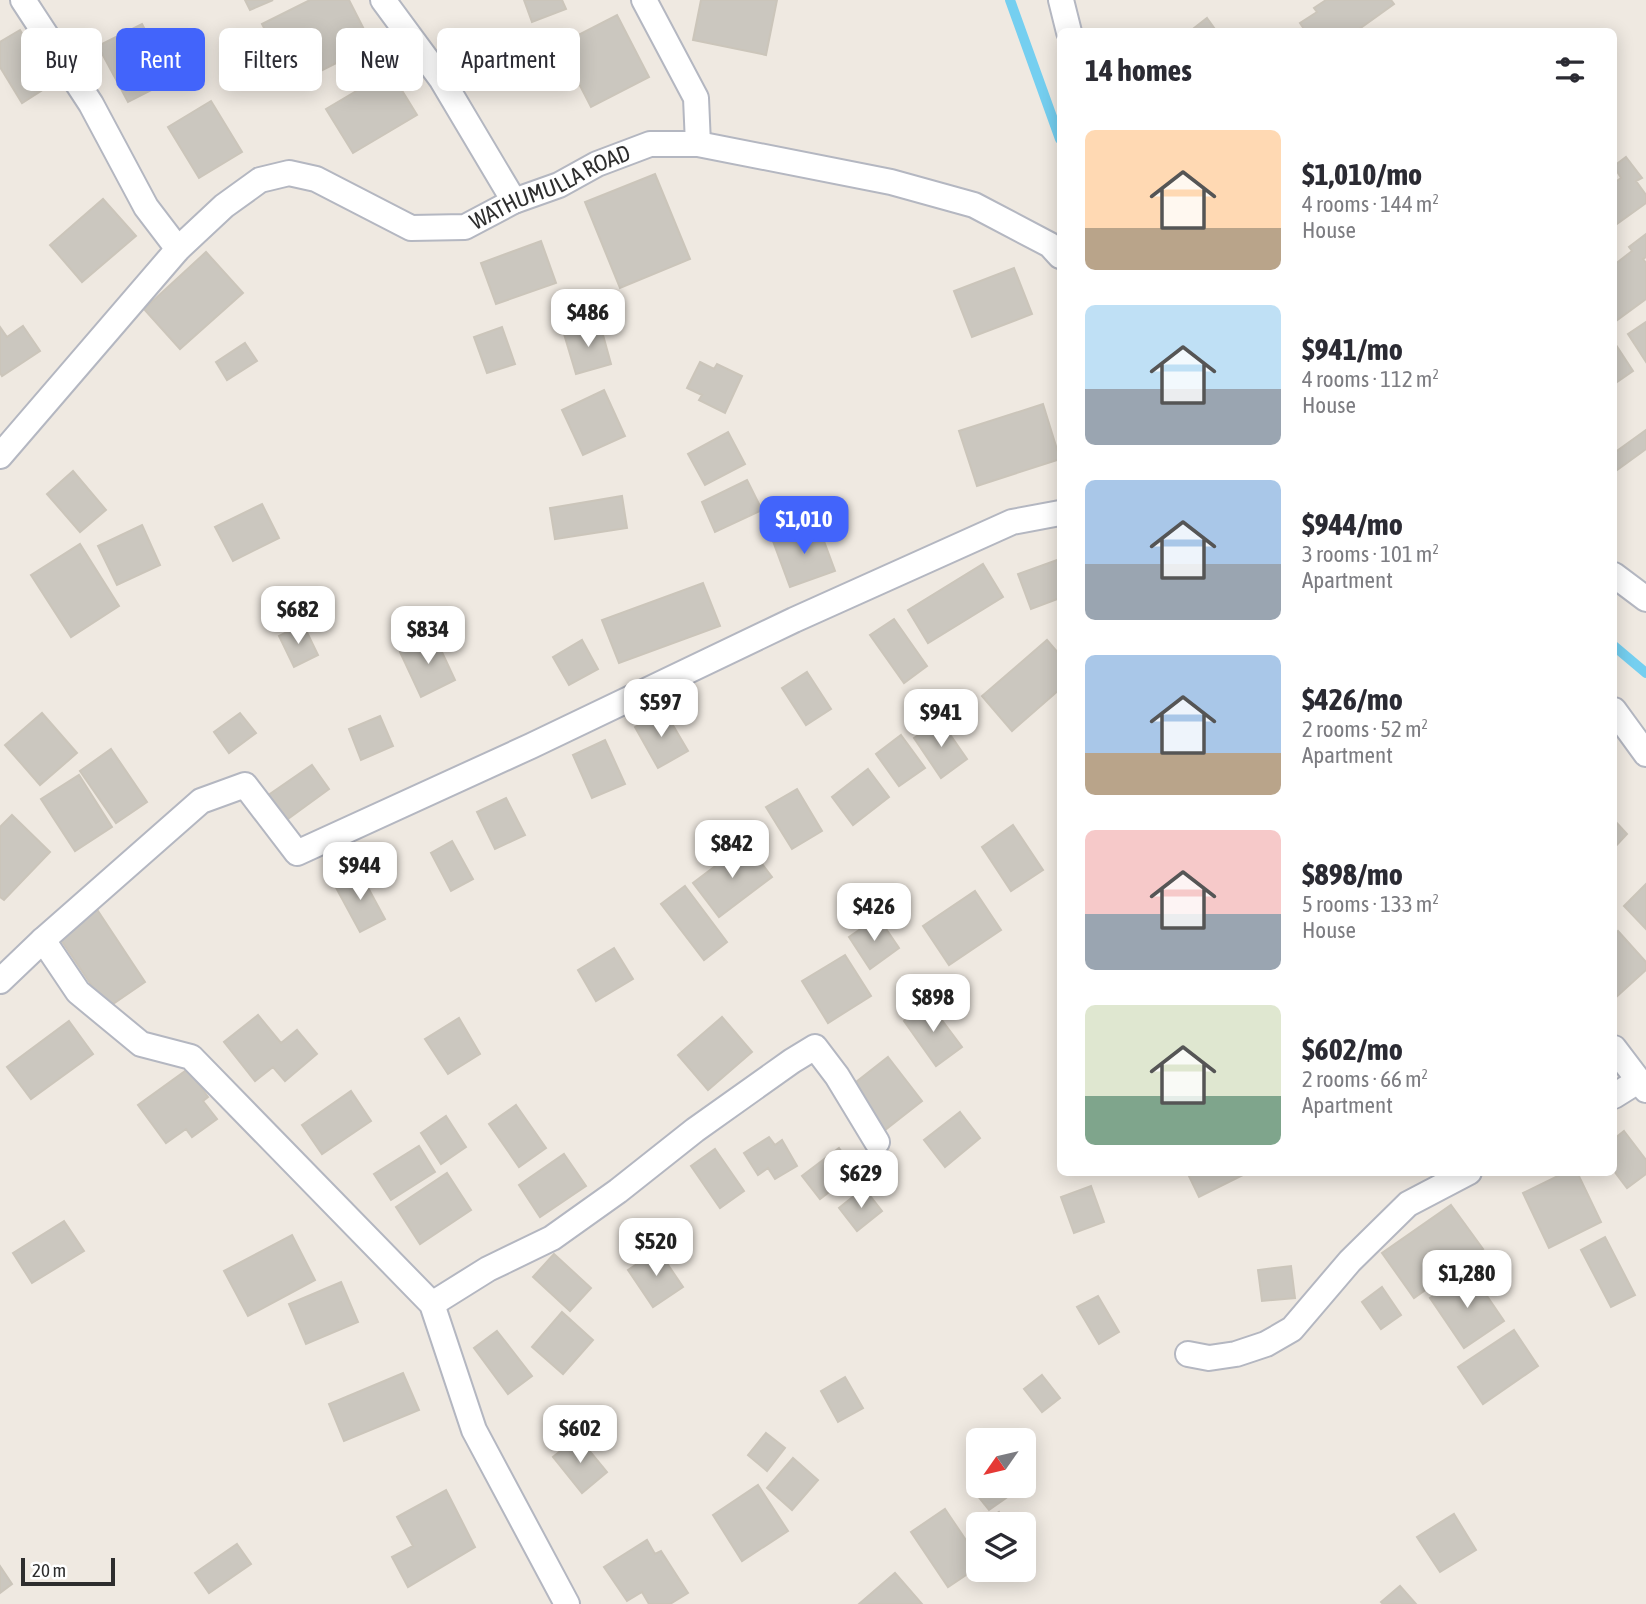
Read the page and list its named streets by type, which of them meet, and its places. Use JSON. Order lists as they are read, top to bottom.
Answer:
{
  "streets": {
    "street": ["WATHUMULLA ROAD"]
  },
  "scale_bar": "20 m",
  "north": "bottom left",
  "page": {
    "chip": [
      "Buy",
      "Rent",
      "Filters",
      "New",
      "Apartment"
    ],
    "heading": "14 homes",
    "list": [
      {
        "name": "$1,010/mo",
        "note": "4 rooms · 144 m² · House"
      },
      {
        "name": "$941/mo",
        "note": "4 rooms · 112 m² · House"
      },
      {
        "name": "$944/mo",
        "note": "3 rooms · 101 m² · Apartment"
      },
      {
        "name": "$426/mo",
        "note": "2 rooms · 52 m² · Apartment"
      },
      {
        "name": "$898/mo",
        "note": "5 rooms · 133 m² · House"
      },
      {
        "name": "$602/mo",
        "note": "2 rooms · 66 m² · Apartment"
      }
    ],
    "price": [
      "$486",
      "$1,010",
      "$682",
      "$834",
      "$597",
      "$941",
      "$842",
      "$944",
      "$426",
      "$898",
      "$629",
      "$520",
      "$1,280",
      "$602"
    ],
    "scale": "20 m"
  }
}
